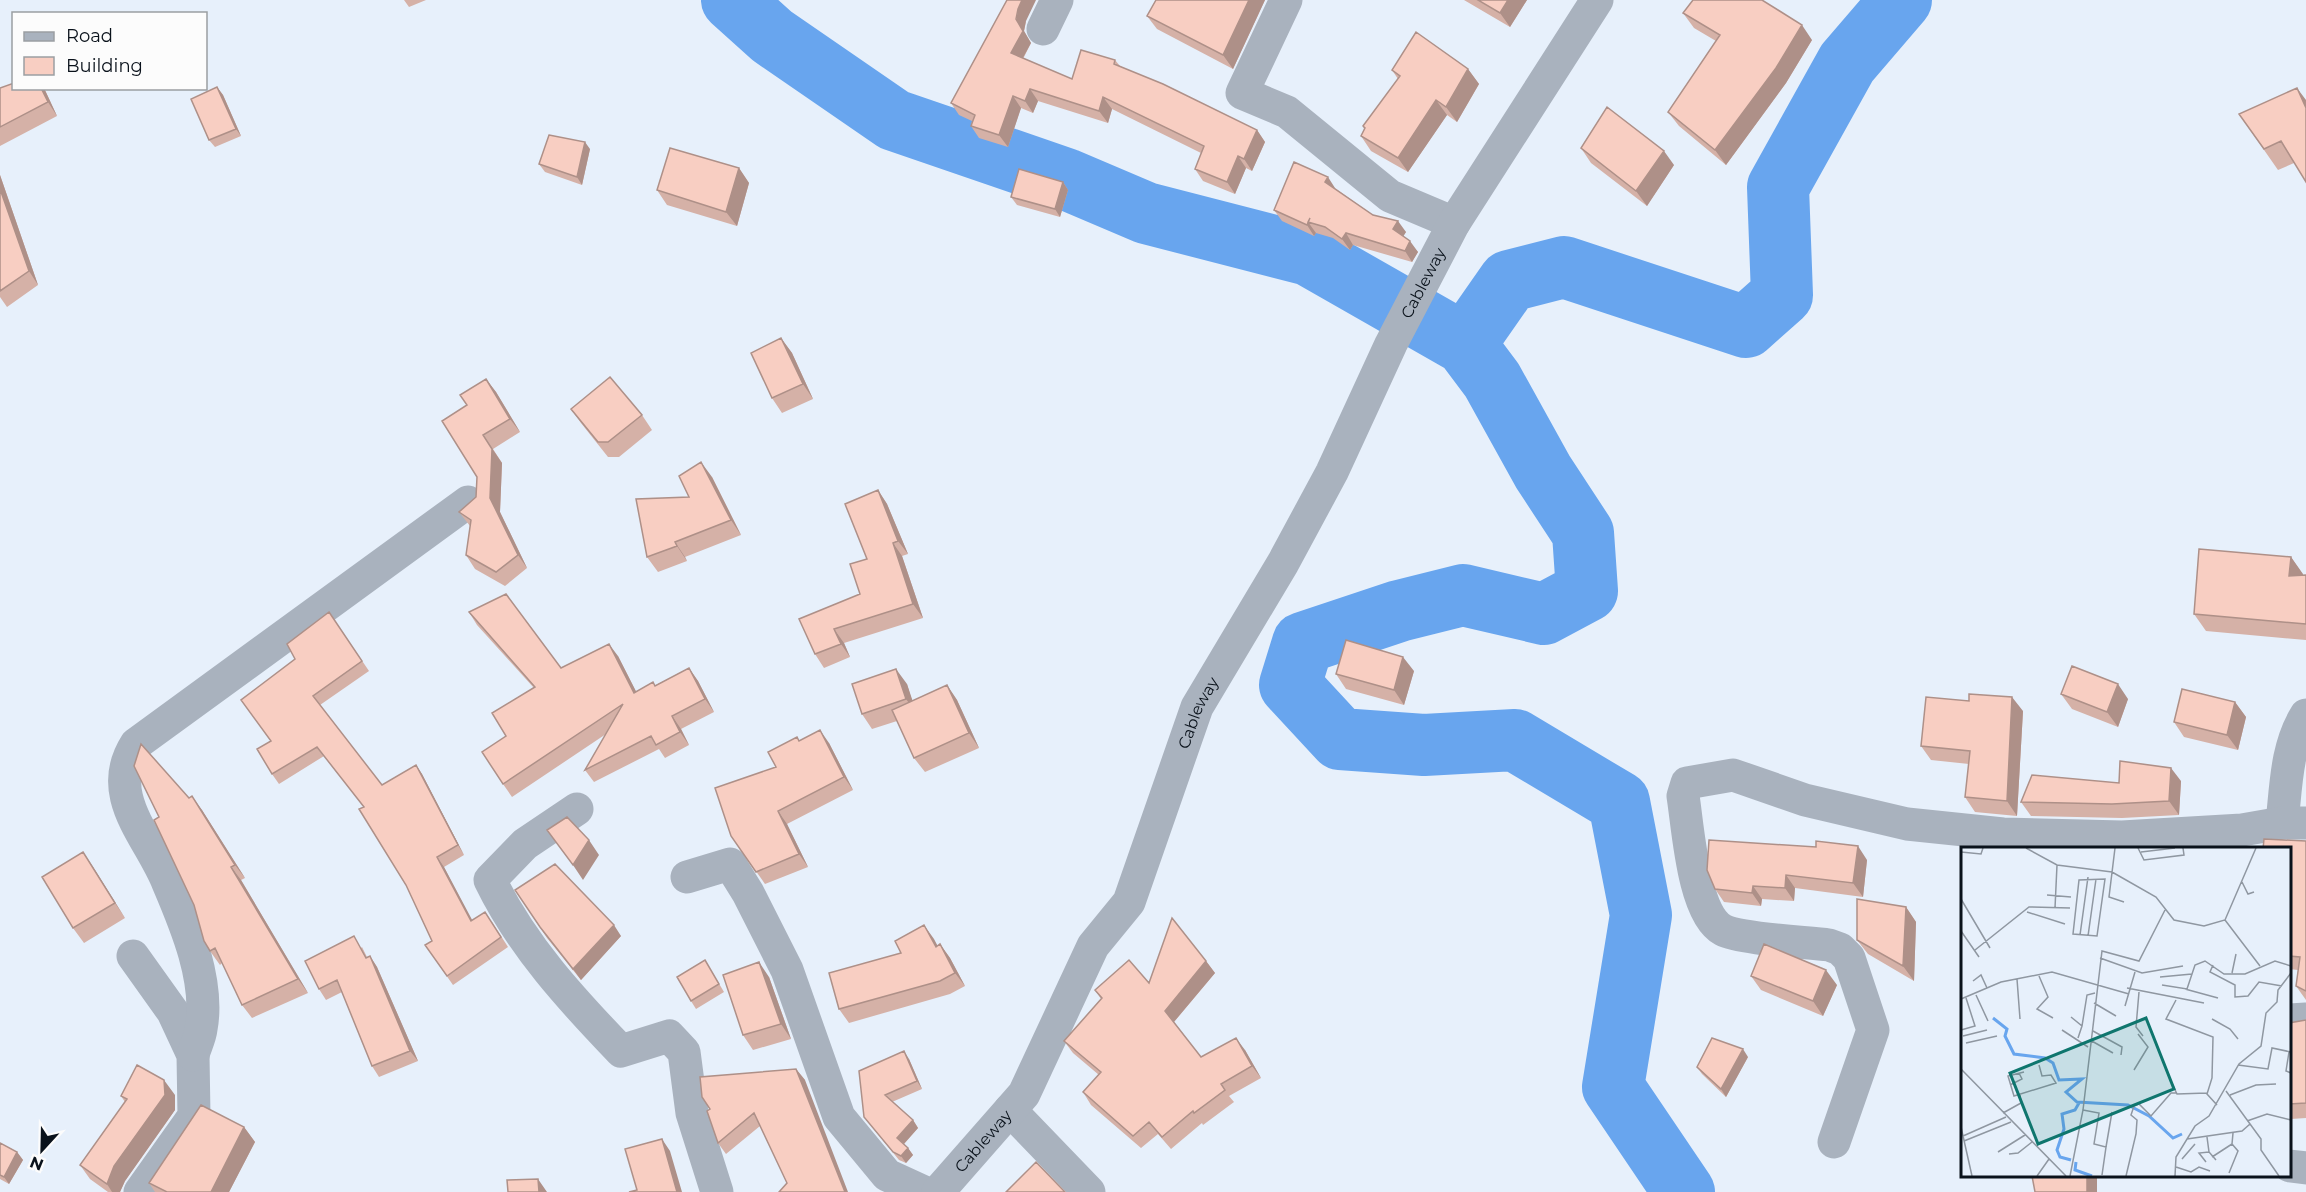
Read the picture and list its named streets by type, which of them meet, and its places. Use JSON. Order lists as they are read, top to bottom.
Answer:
{
  "streets": {
    "street": ["Cableway"]
  },
  "legend": ["Road", "Building"],
  "north": "bottom"
}
